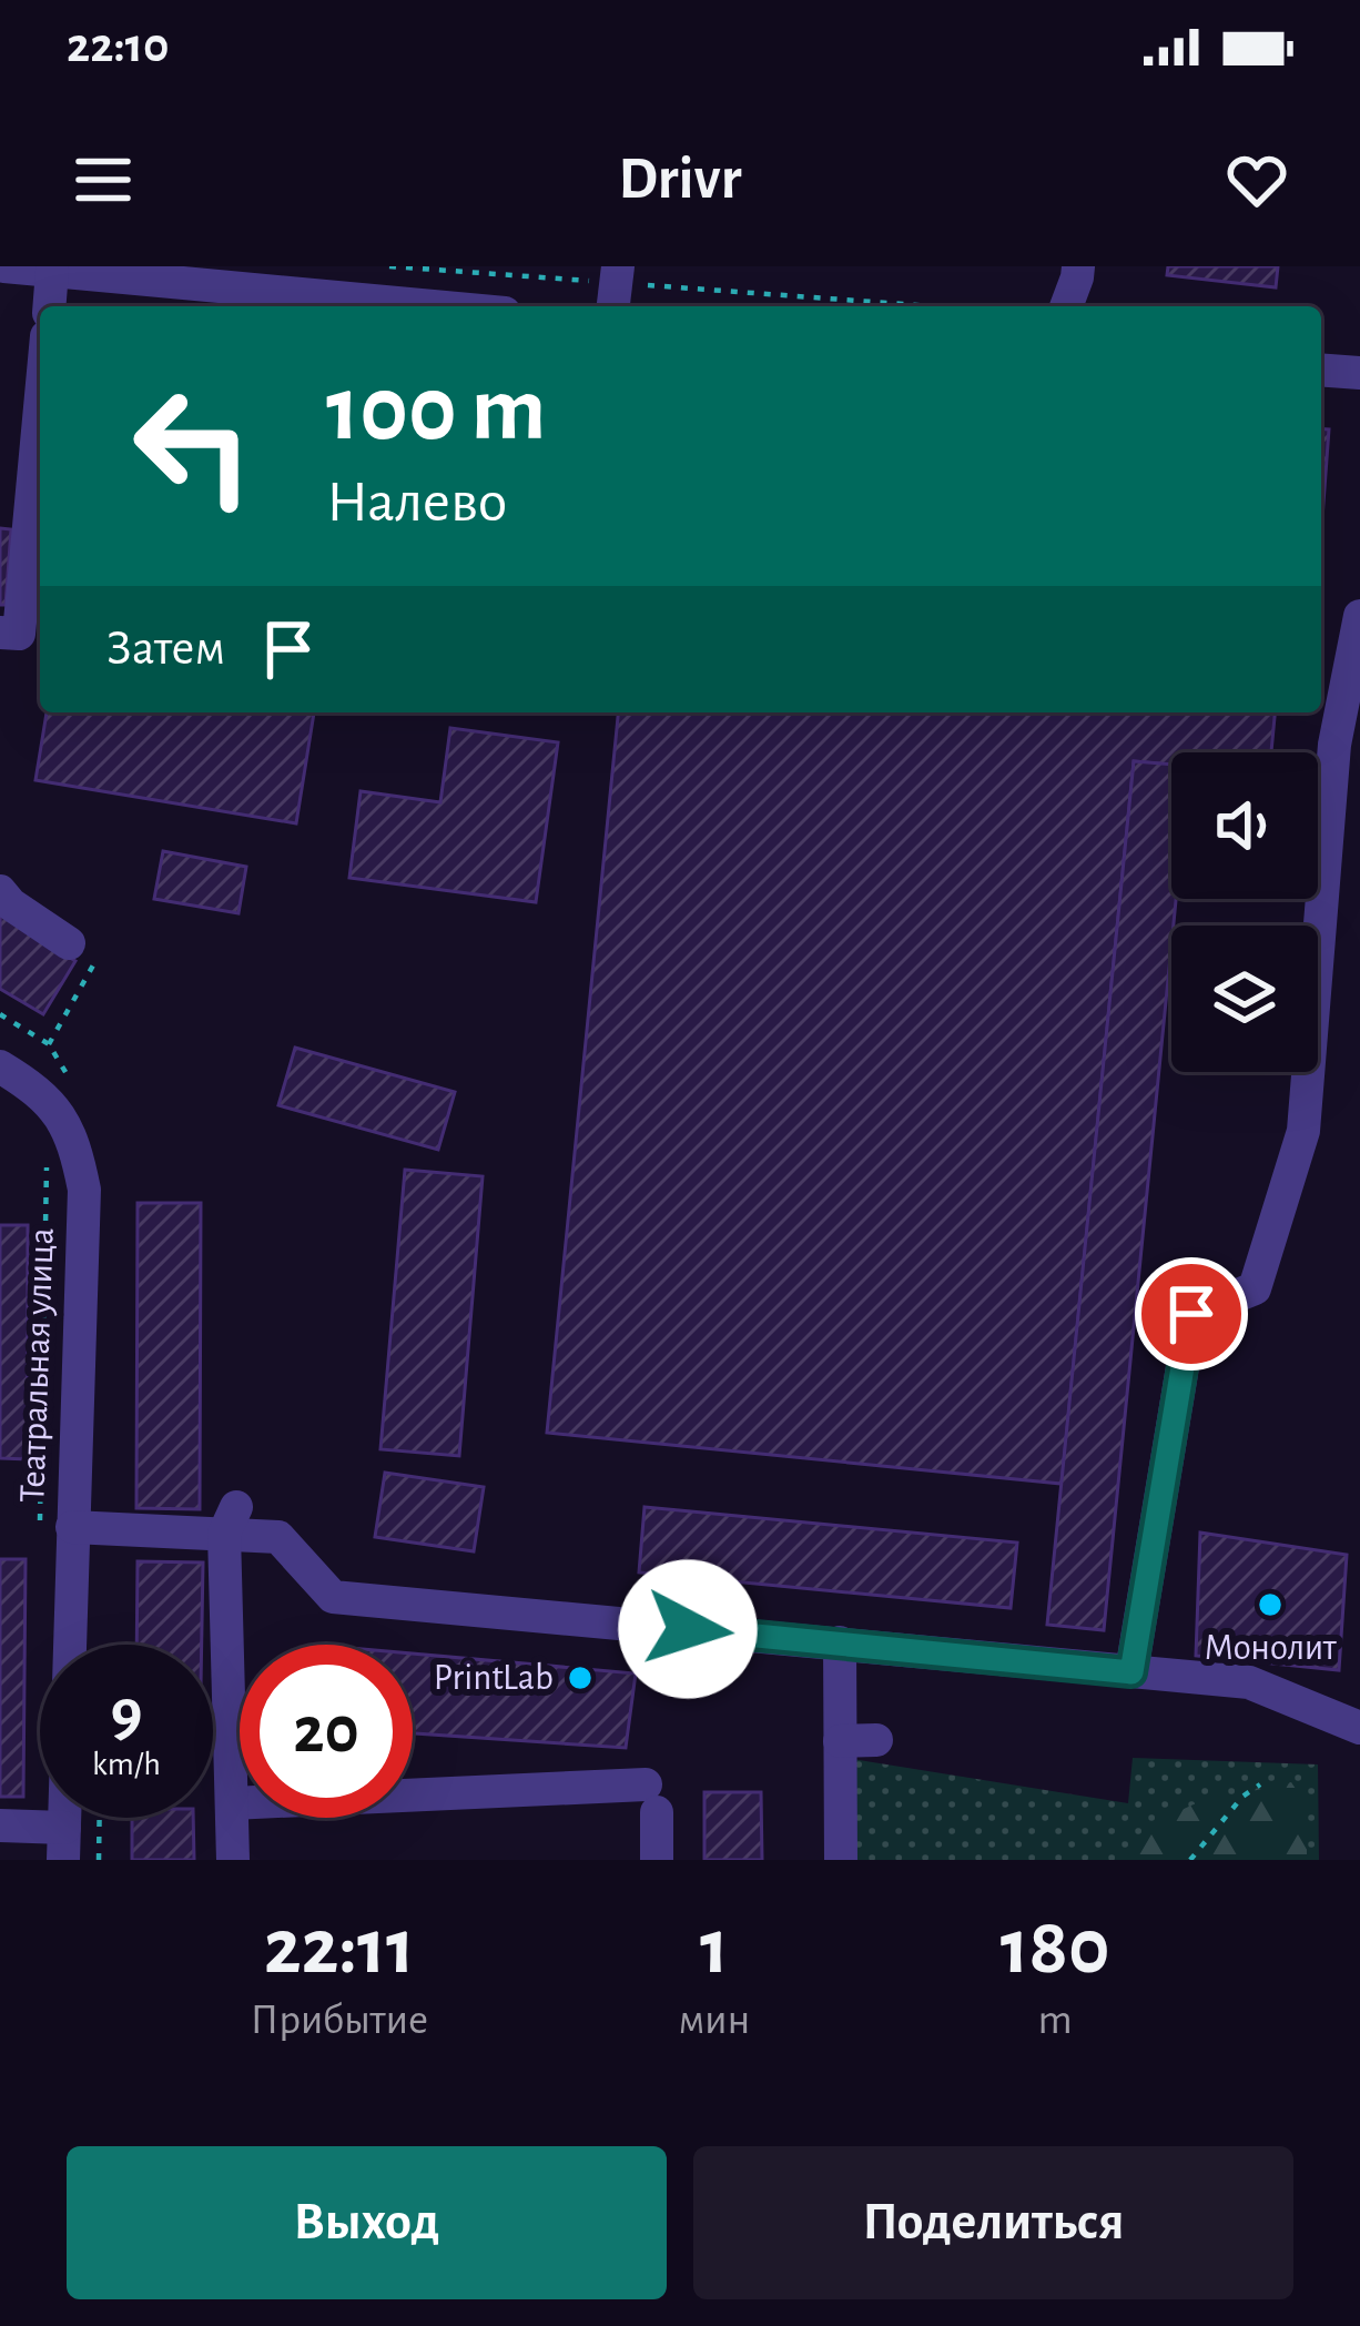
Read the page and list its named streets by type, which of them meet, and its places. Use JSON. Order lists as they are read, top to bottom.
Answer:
{
  "streets": {
    "street": ["Театральная улица"]
  },
  "places": ["Монолит", "PrintLab"],
  "page": {
    "status": "22:10",
    "header": "Drivr",
    "turn": ["100 m", "Налево"],
    "then": "Затем",
    "speed": "9 km/h",
    "limit": "20",
    "eta": [
      "22:11",
      "Прибытие",
      "1",
      "мин",
      "180",
      "m"
    ],
    "buttons": ["Выход", "Поделиться"]
  }
}
